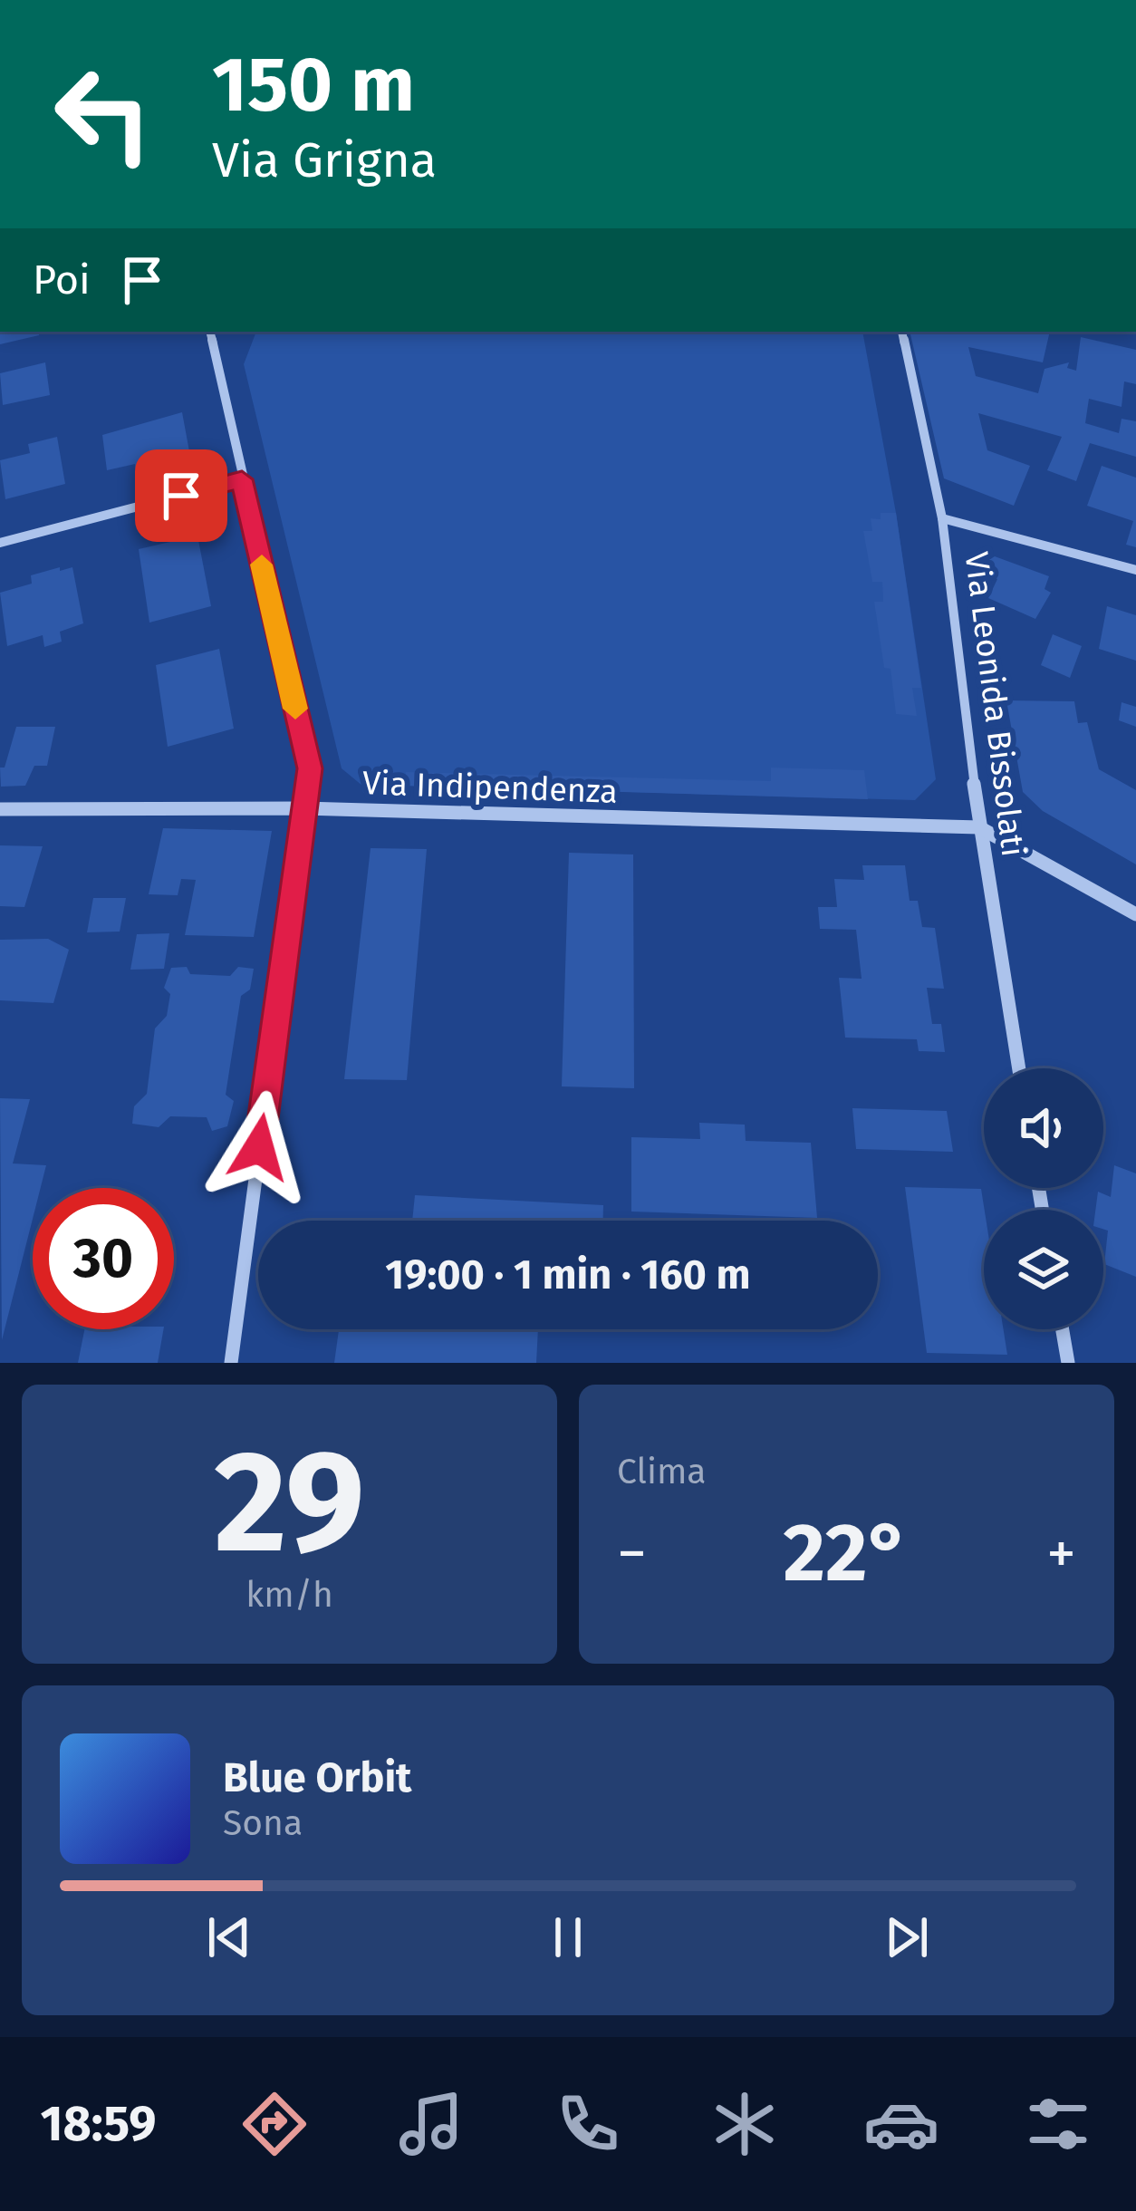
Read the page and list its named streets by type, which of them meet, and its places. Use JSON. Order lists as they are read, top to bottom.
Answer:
{
  "streets": {
    "street": ["Via Leonida Bissolati", "Via Indipendenza"]
  },
  "crossings": [
    ["Via Leonida Bissolati", "Via Indipendenza"]
  ],
  "page": {
    "turn": ["150 m", "Via Grigna"],
    "then": "Poi",
    "limit": "30",
    "trip": "19:00 · 1 min · 160 m",
    "tile": [
      ["29", "km/h"],
      "Clima"
    ],
    "heat": ["−", "22°", "+"],
    "song": ["Blue Orbit", "Sona"],
    "tabs": "18:59"
  }
}
